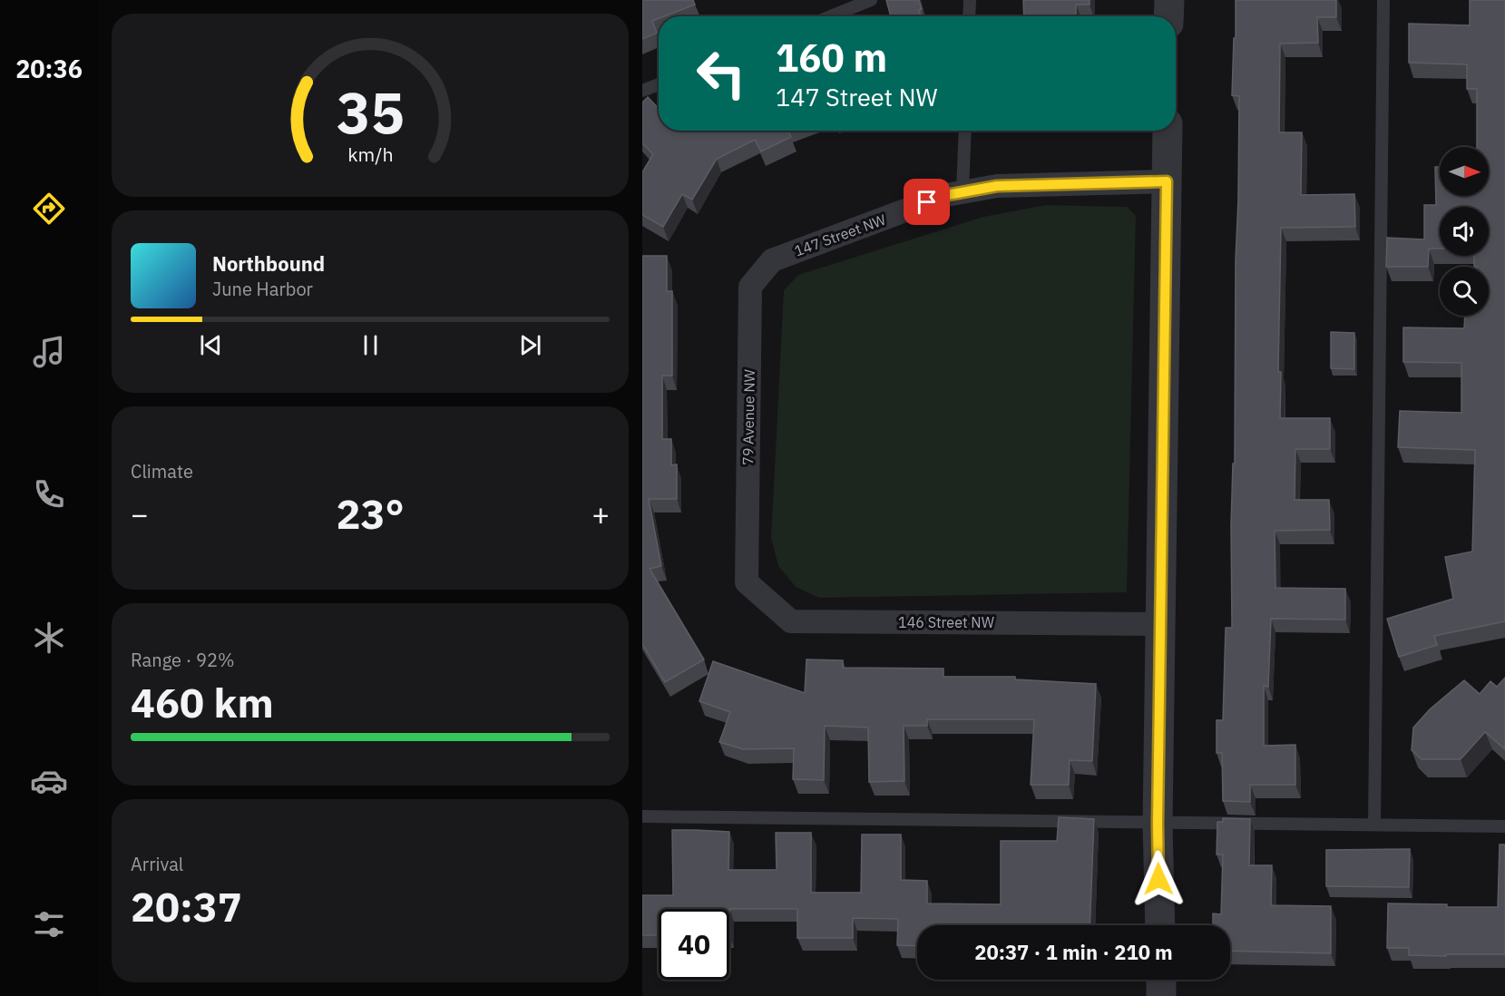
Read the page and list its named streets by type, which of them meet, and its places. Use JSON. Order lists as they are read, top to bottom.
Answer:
{
  "streets": {
    "street": ["147 Street NW", "79 Avenue NW", "146 Street NW"]
  },
  "crossings": [
    ["147 Street NW", "79 Avenue NW"],
    ["79 Avenue NW", "146 Street NW"]
  ],
  "north": "right",
  "page": {
    "tabs": "20:36",
    "turn": ["160 m", "147 Street NW"],
    "song": ["Northbound", "June Harbor"],
    "tile": [
      "Climate",
      ["Range · 92%", "460 km"],
      ["Arrival", "20:37"]
    ],
    "heat": ["−", "23°", "+"],
    "limit": "40",
    "trip": "20:37 · 1 min · 210 m",
    "gauge": ["35", "km/h"]
  }
}
